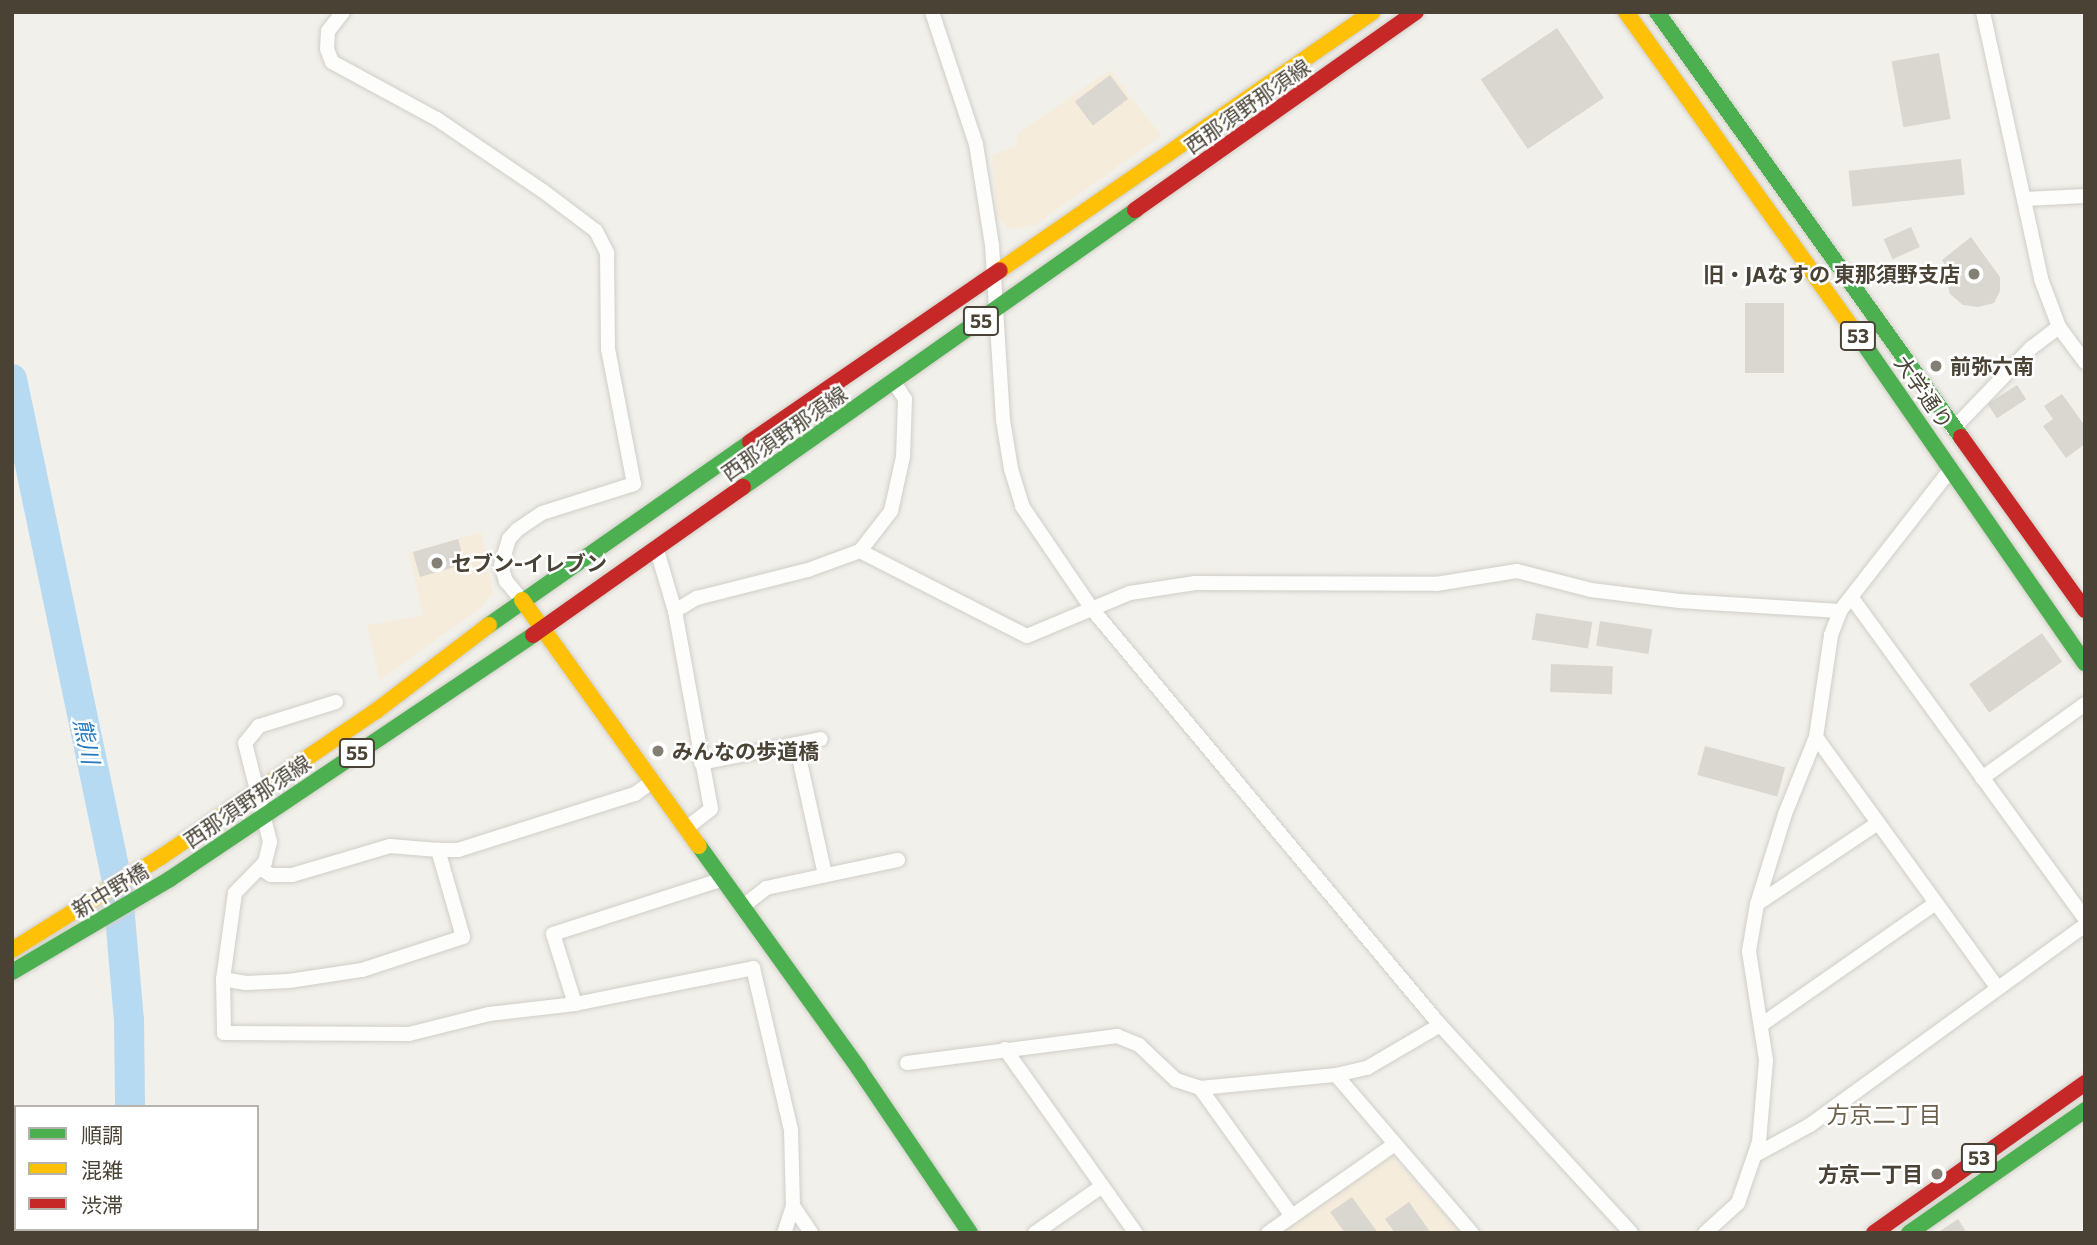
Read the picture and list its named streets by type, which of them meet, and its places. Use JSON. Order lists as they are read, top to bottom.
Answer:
{
  "streets": {
    "main road": [
      "西那須野那須線",
      "55",
      "53",
      "大学通り",
      "新中野橋"
    ]
  },
  "crossings": [
    ["西那須野那須線", "新中野橋"]
  ],
  "districts": ["方京二丁目"],
  "water": ["熊川"],
  "places": [
    "旧・JAなすの 東那須野支店",
    "前弥六南",
    "セブン-イレブン",
    "みんなの歩道橋",
    "方京一丁目"
  ],
  "legend": ["順調", "混雑", "渋滞"]
}
